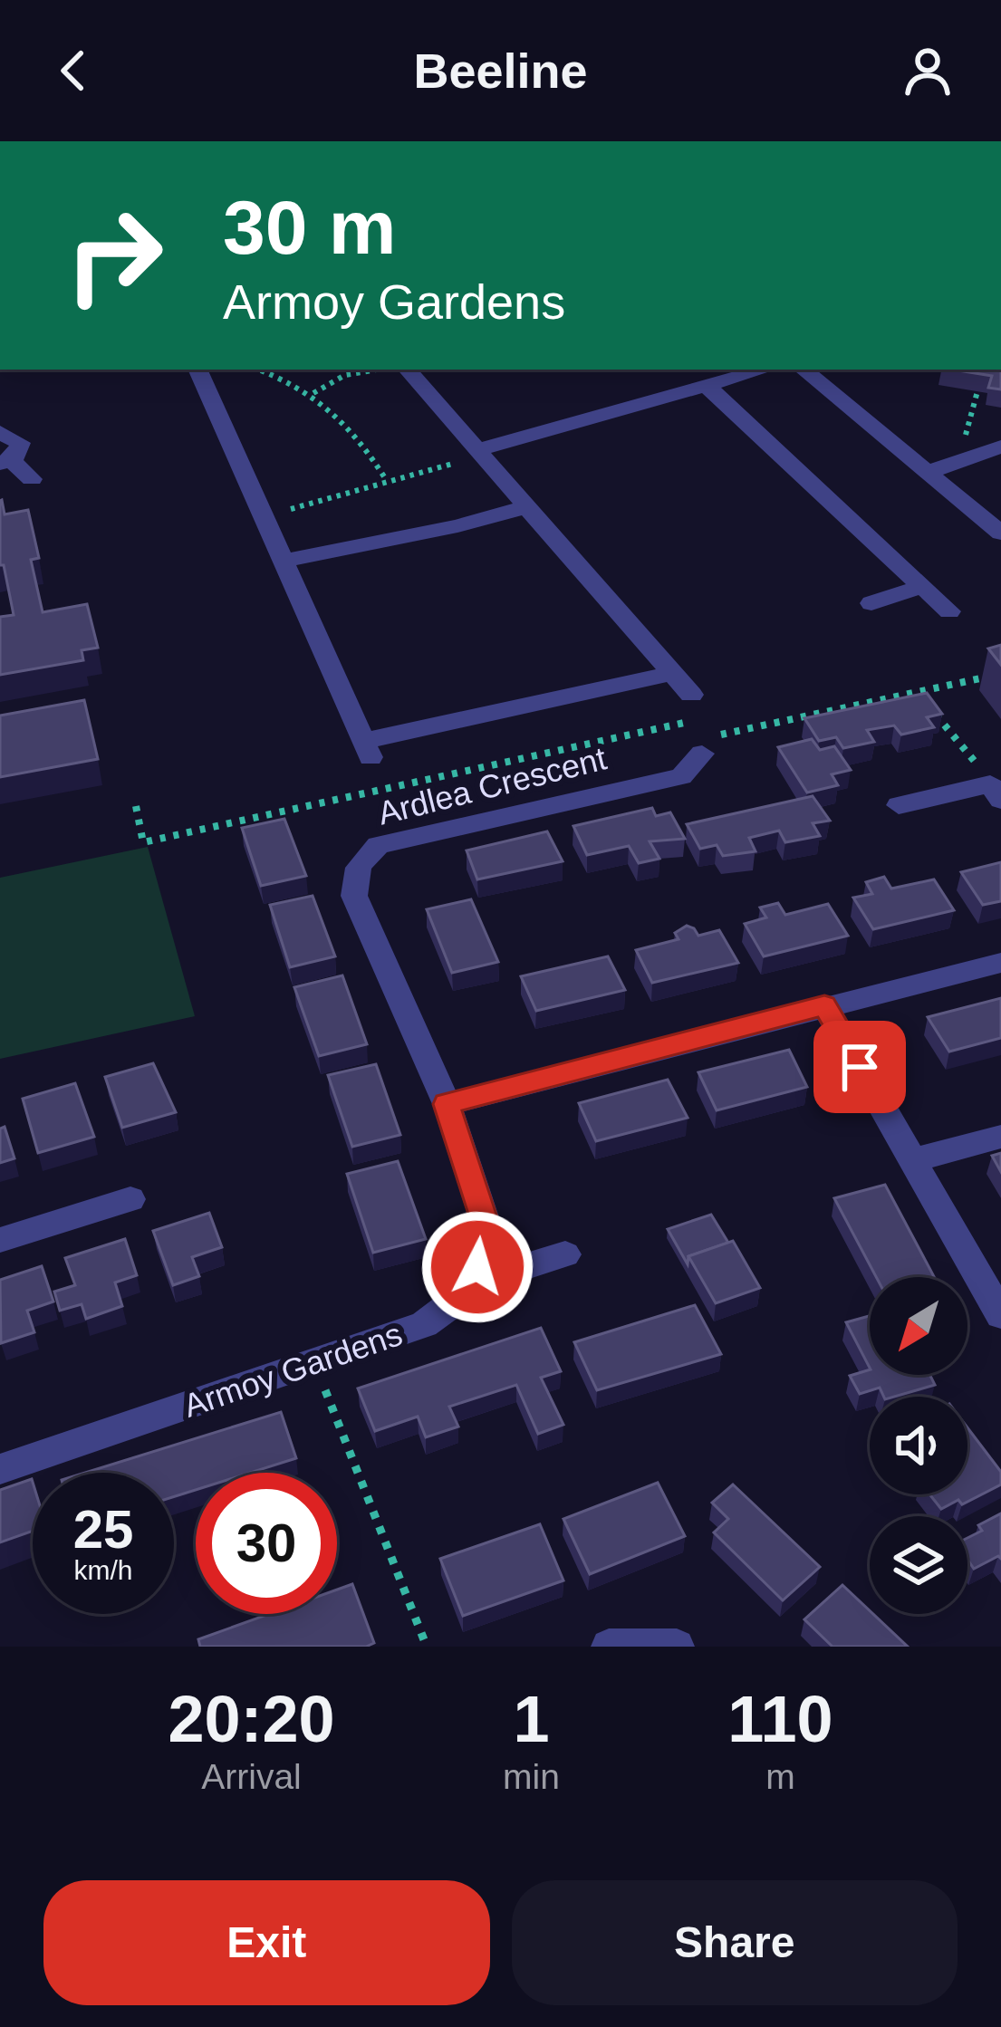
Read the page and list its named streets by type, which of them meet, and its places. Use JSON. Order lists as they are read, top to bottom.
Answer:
{
  "streets": {
    "street": ["Ardlea Crescent", "Armoy Gardens"]
  },
  "north": "bottom left",
  "page": {
    "header": "Beeline",
    "turn": ["30 m", "Armoy Gardens"],
    "speed": "25 km/h",
    "limit": "30",
    "eta": [
      "20:20",
      "Arrival",
      "1",
      "min",
      "110",
      "m"
    ],
    "buttons": ["Exit", "Share"]
  }
}
